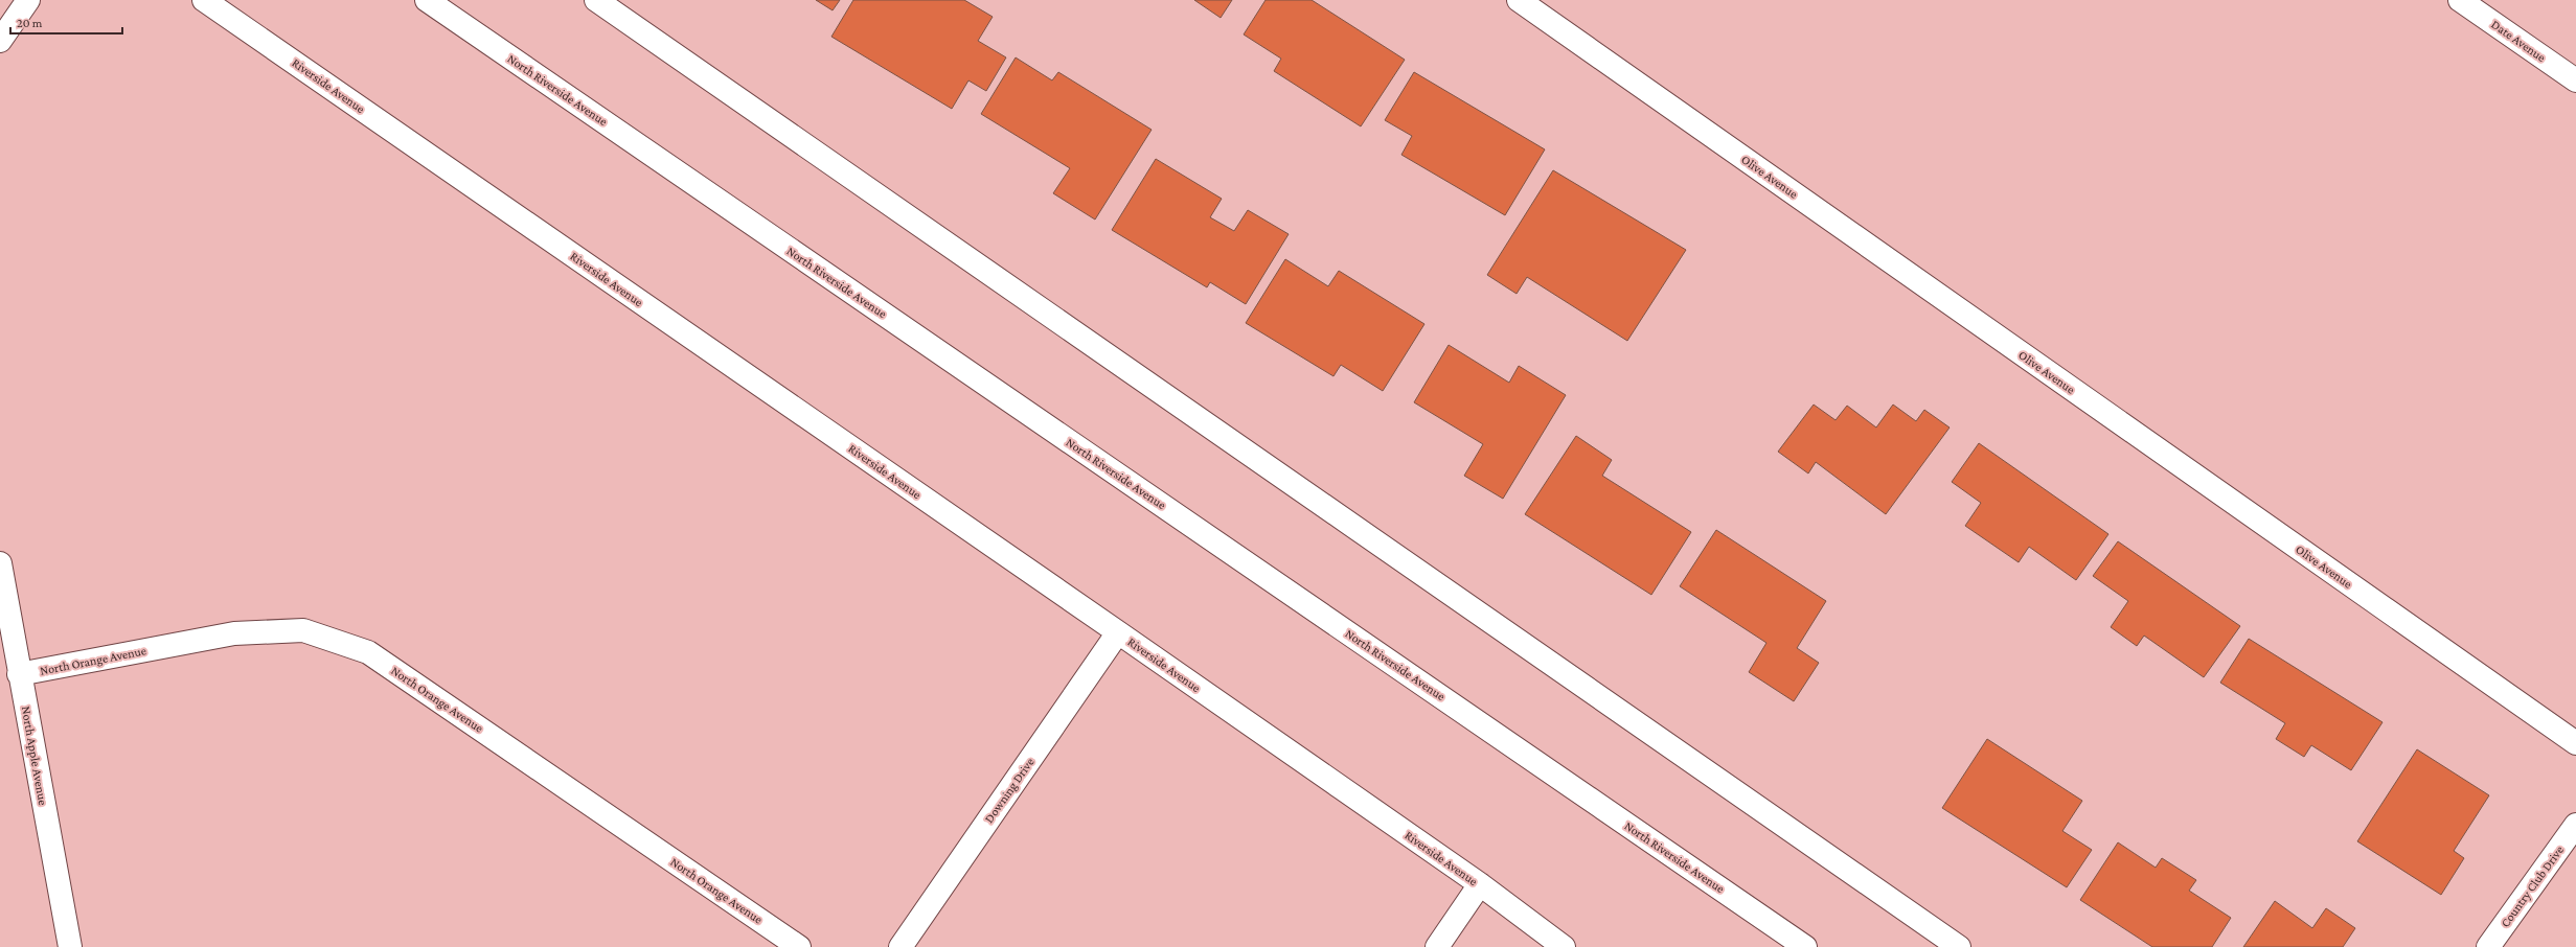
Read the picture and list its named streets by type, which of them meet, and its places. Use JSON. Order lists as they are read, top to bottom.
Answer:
{
  "streets": {
    "street": [
      "Date Avenue",
      "Riverside Avenue",
      "North Riverside Avenue",
      "Olive Avenue",
      "North Orange Avenue",
      "North Apple Avenue",
      "Downing Drive",
      "Country Club Drive"
    ]
  },
  "crossings": [
    ["Riverside Avenue", "Downing Drive"],
    ["North Orange Avenue", "North Apple Avenue"]
  ],
  "scale_bar": "20 m"
}
